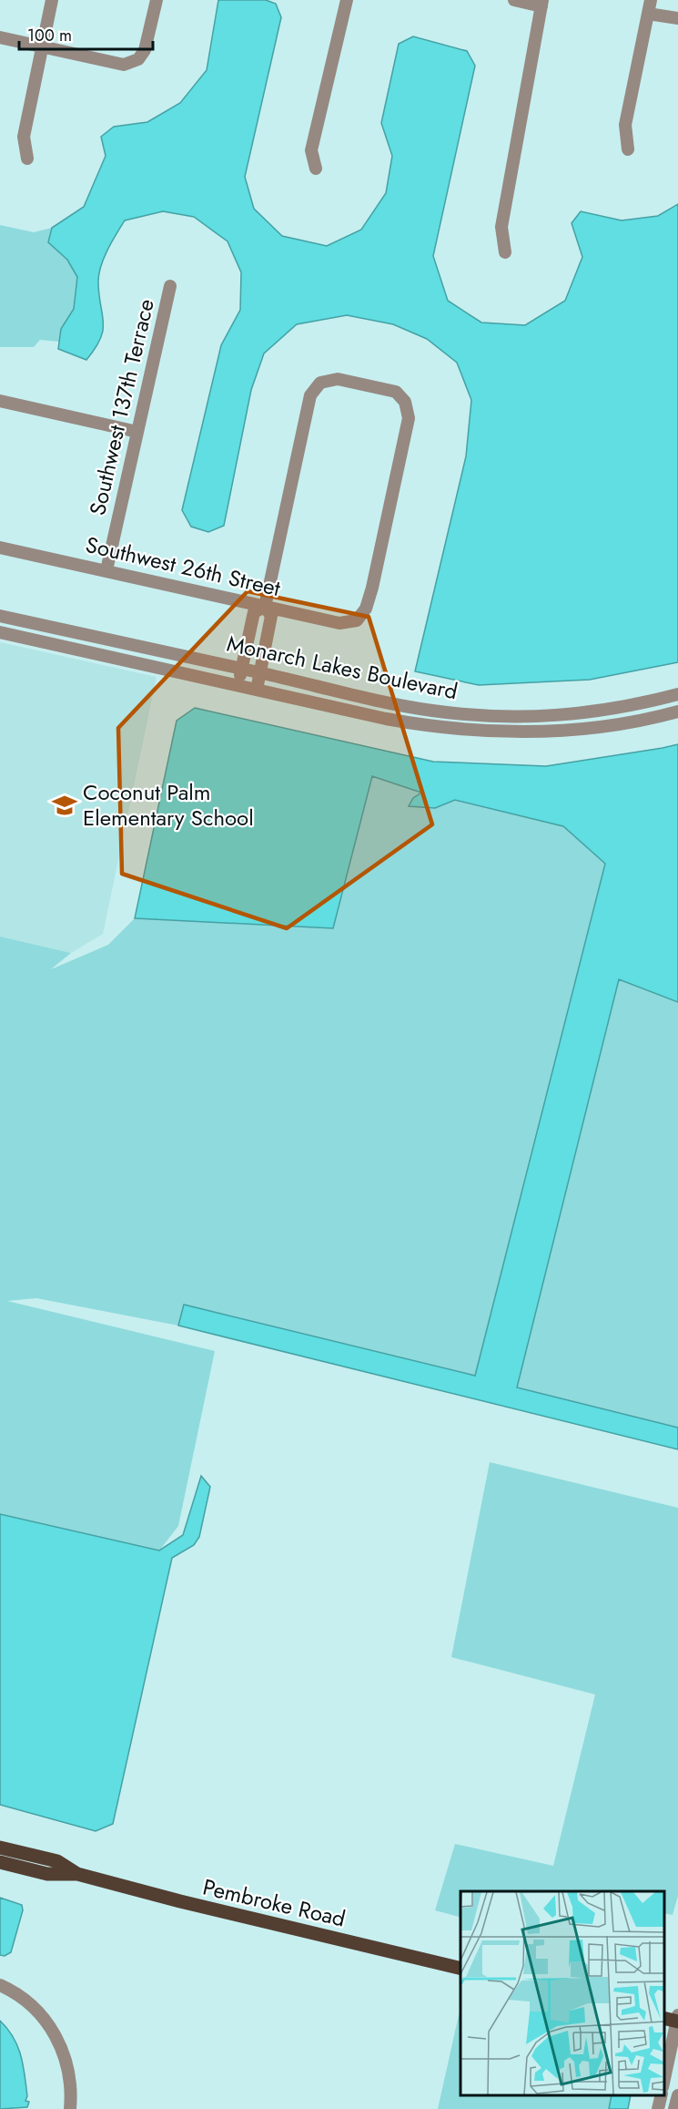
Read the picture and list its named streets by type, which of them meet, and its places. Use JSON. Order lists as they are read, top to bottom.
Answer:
{
  "streets": {
    "main road": ["Pembroke Road"],
    "street": ["Southwest 137th Terrace", "Southwest 26th Street", "Monarch Lakes Boulevard"]
  },
  "crossings": [
    ["Southwest 137th Terrace", "Southwest 26th Street"]
  ],
  "places": {
    "school or university": ["Coconut Palm Elementary School"]
  },
  "scale_bar": "100 m"
}
